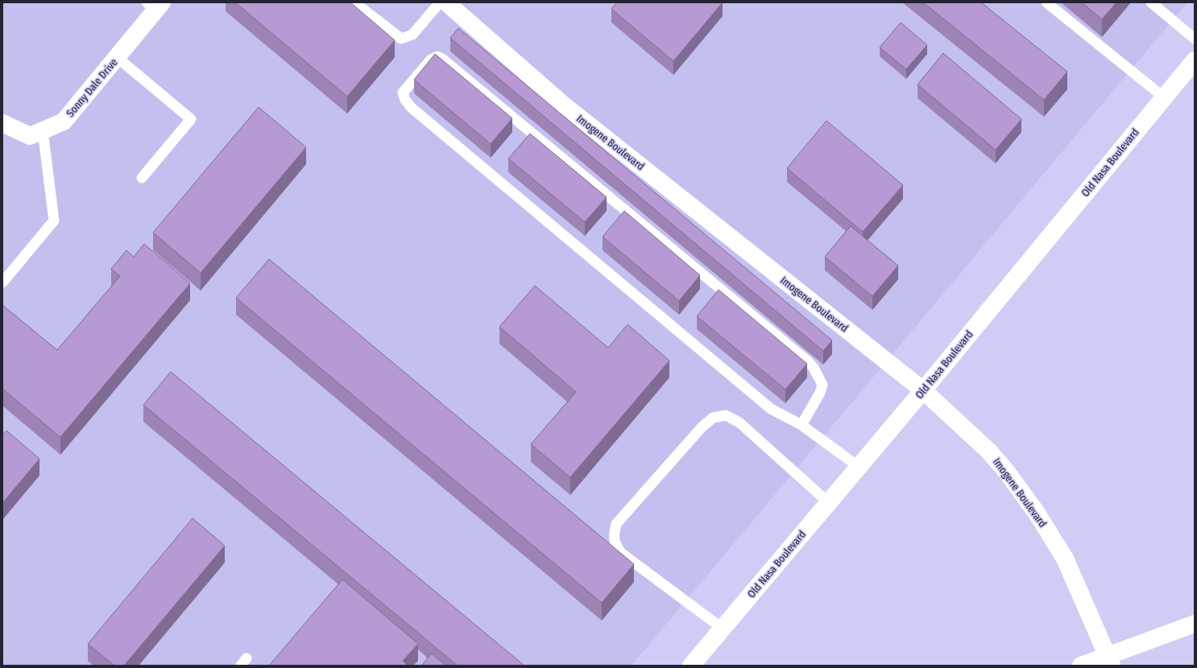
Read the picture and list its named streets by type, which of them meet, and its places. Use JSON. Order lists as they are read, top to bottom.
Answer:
{
  "streets": {
    "street": ["Sonny Dale Drive", "Imogene Boulevard", "Old Nasa Boulevard"]
  },
  "crossings": [
    ["Imogene Boulevard", "Old Nasa Boulevard"]
  ]
}
